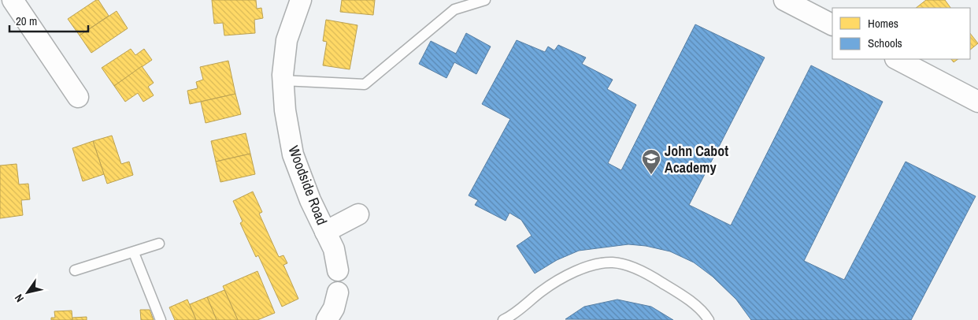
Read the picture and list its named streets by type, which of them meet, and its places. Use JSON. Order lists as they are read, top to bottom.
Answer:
{
  "streets": {
    "street": ["Woodside Road"]
  },
  "places": {
    "school or university": ["John Cabot Academy"]
  },
  "legend": ["Homes", "Schools"],
  "scale_bar": "20 m",
  "north": "bottom left"
}
